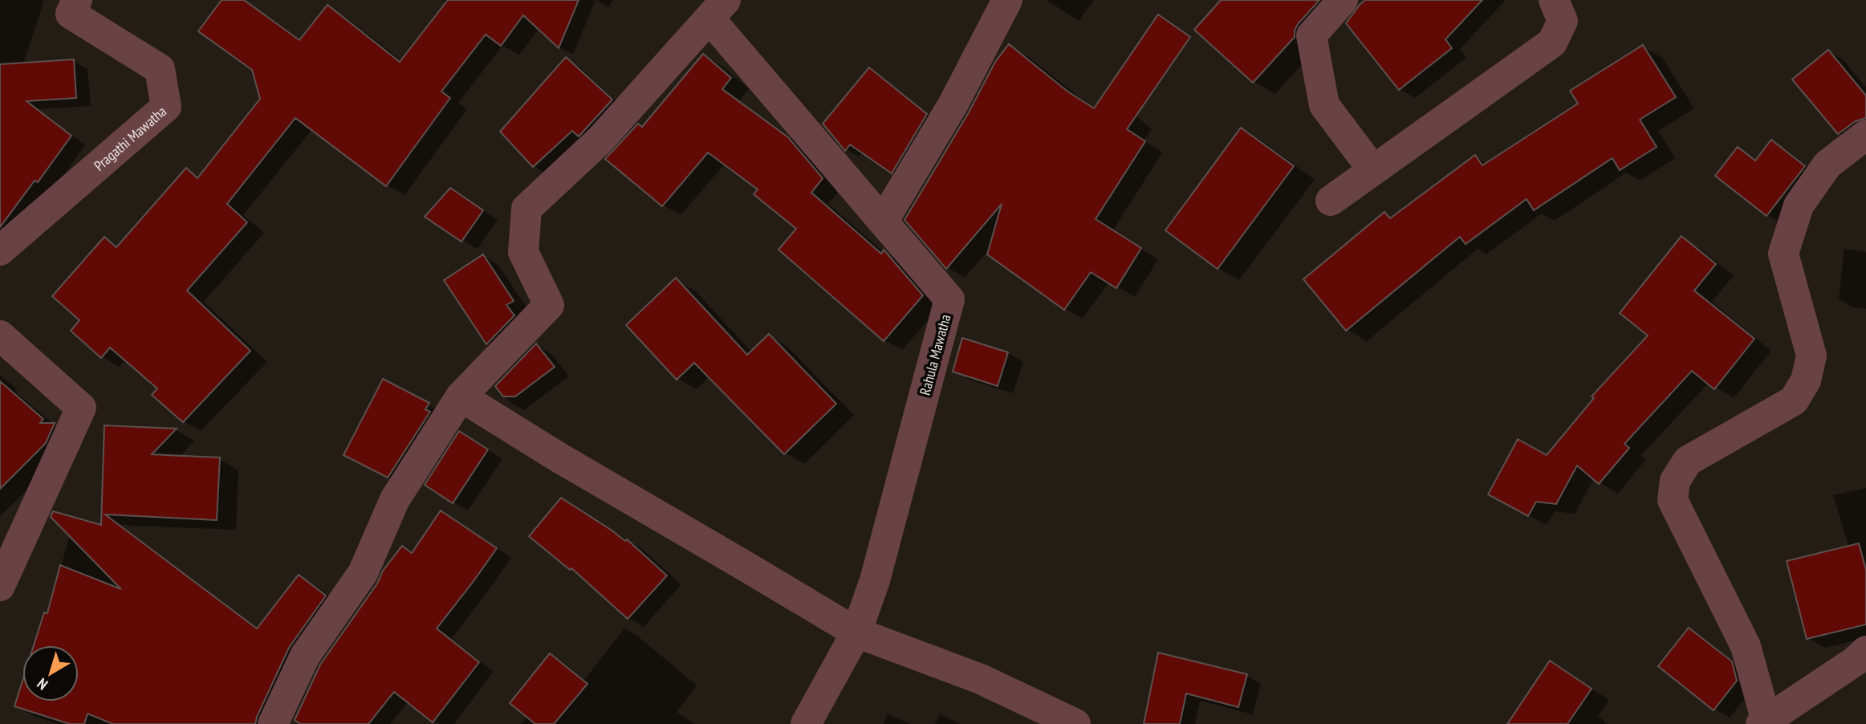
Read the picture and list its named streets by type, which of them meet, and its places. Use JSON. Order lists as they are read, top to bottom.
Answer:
{
  "streets": {
    "street": ["Pragathi Mawatha", "Rahula Mawatha"]
  },
  "north": "bottom left"
}
